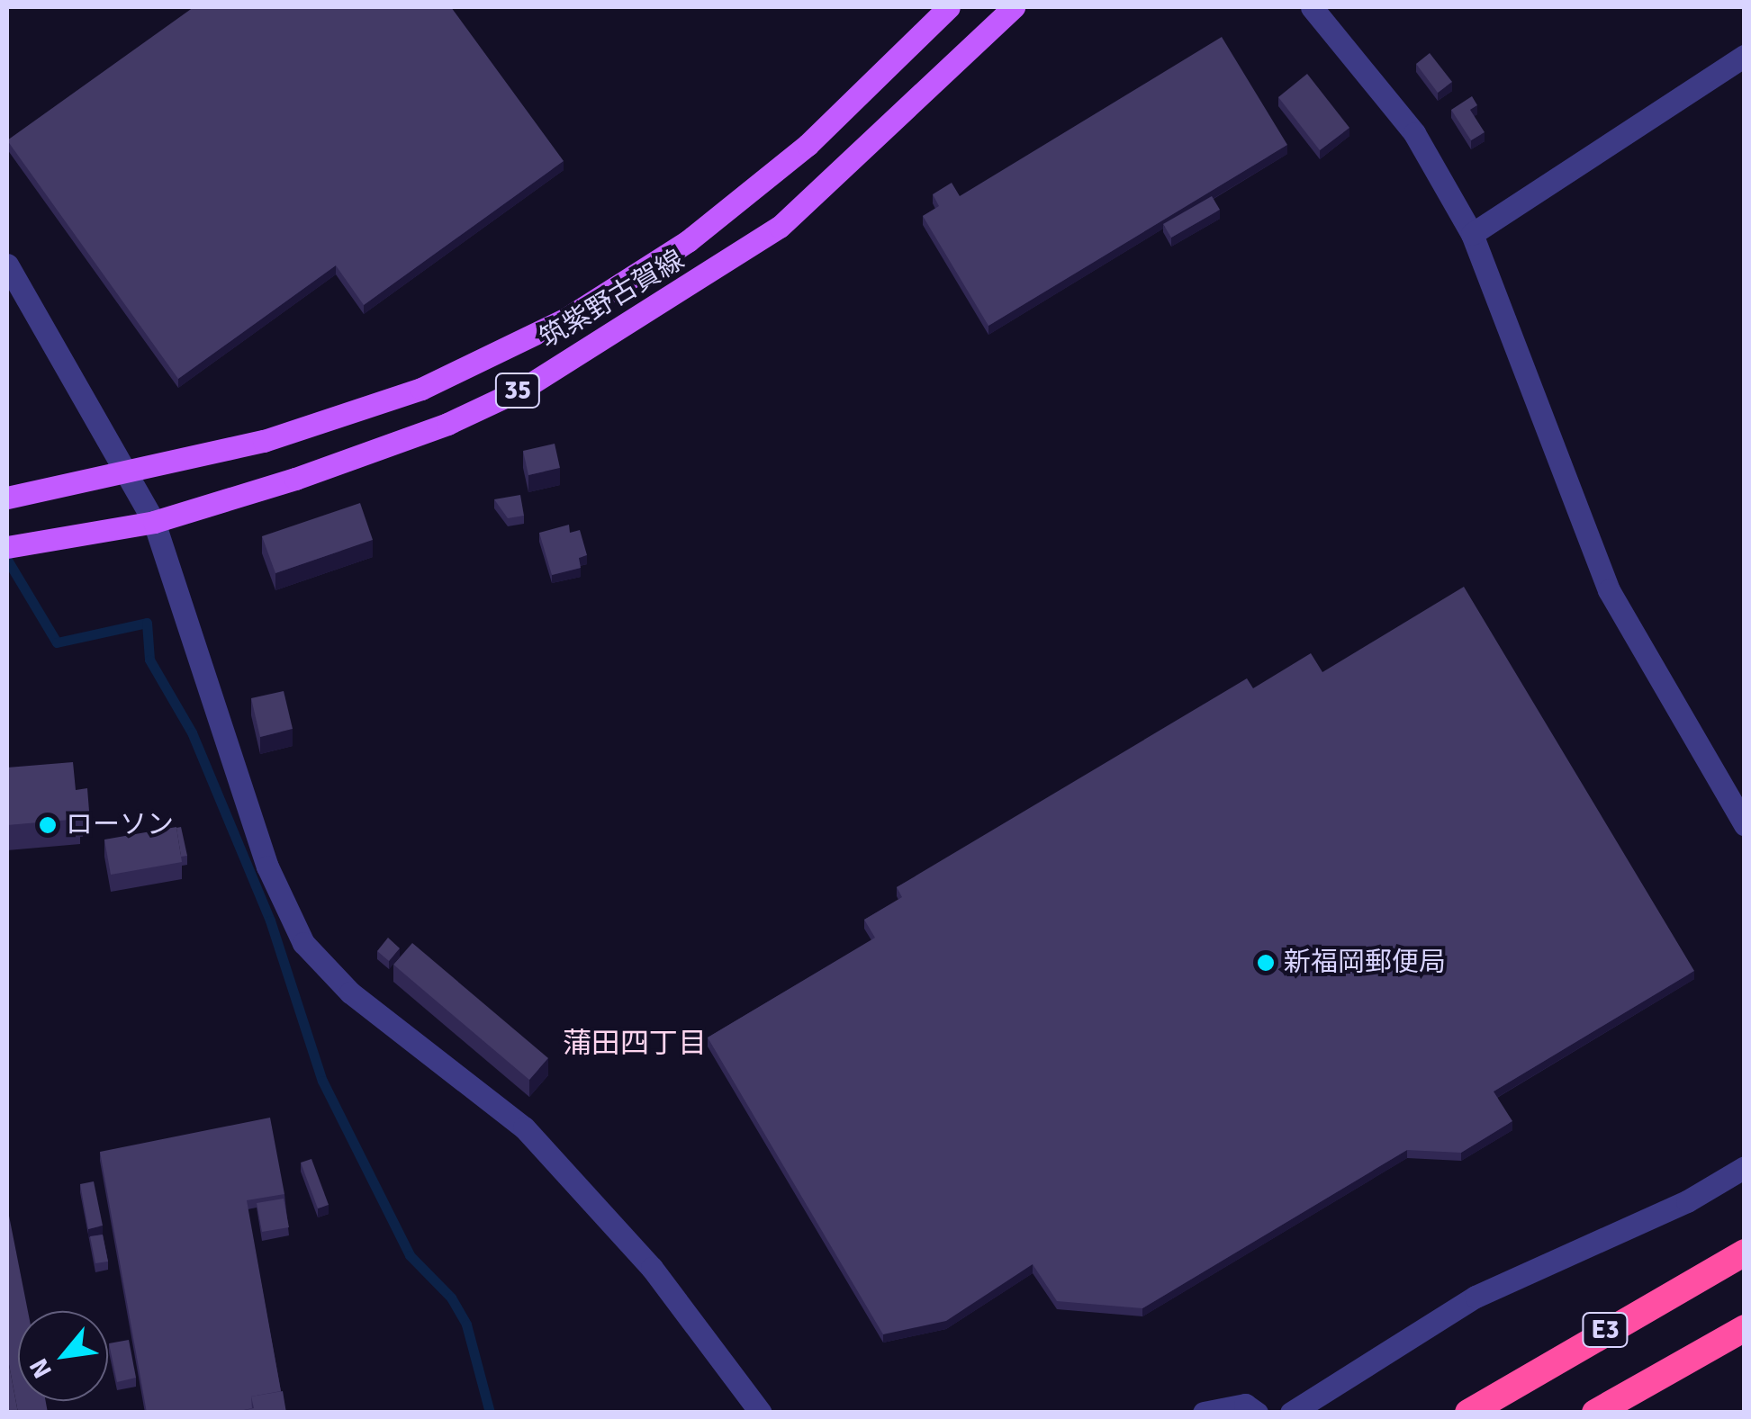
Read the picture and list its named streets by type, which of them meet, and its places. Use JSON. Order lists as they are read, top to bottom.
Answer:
{
  "streets": {
    "highway": ["E3"],
    "main road": ["筑紫野古賀線", "35"]
  },
  "districts": ["蒲田四丁目"],
  "places": ["ローソン", "新福岡郵便局"],
  "north": "bottom left"
}
